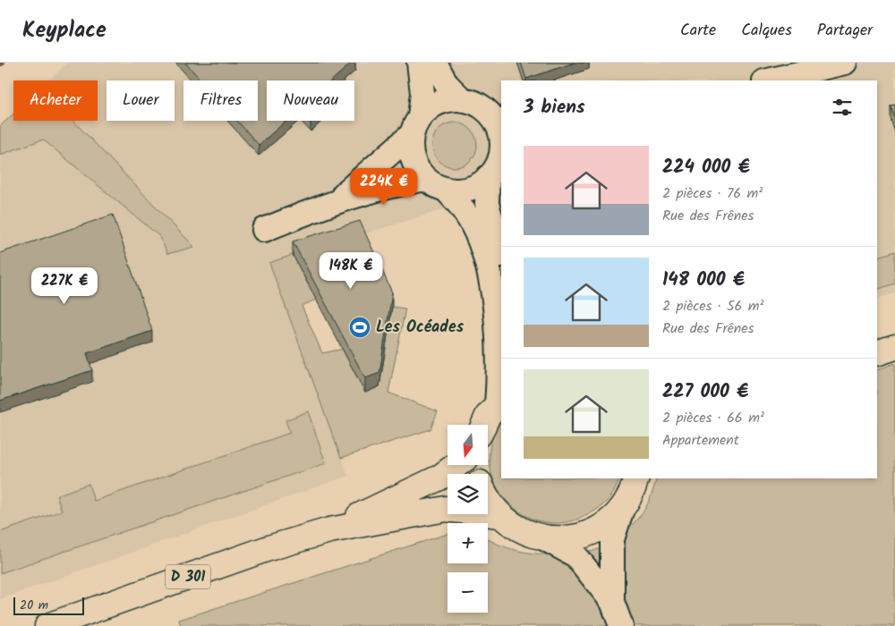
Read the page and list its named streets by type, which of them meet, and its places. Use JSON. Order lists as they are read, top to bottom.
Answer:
{
  "streets": {
    "main road": ["D 301"]
  },
  "places": {
    "sports": ["Les Océades"]
  },
  "scale_bar": "20 m",
  "north": "bottom",
  "page": {
    "header": "Keyplace",
    "nav": ["Carte", "Calques", "Partager"],
    "chip": [
      "Acheter",
      "Louer",
      "Filtres",
      "Nouveau"
    ],
    "heading": "3 biens",
    "list": [
      {
        "name": "224 000 €",
        "note": "2 pièces · 76 m² · Rue des Frênes"
      },
      {
        "name": "148 000 €",
        "note": "2 pièces · 56 m² · Rue des Frênes"
      },
      {
        "name": "227 000 €",
        "note": "2 pièces · 66 m² · Appartement"
      }
    ],
    "price": ["224K €", "148K €", "227K €"],
    "map_buttons": ["+", "−"],
    "scale": "20 m"
  }
}
